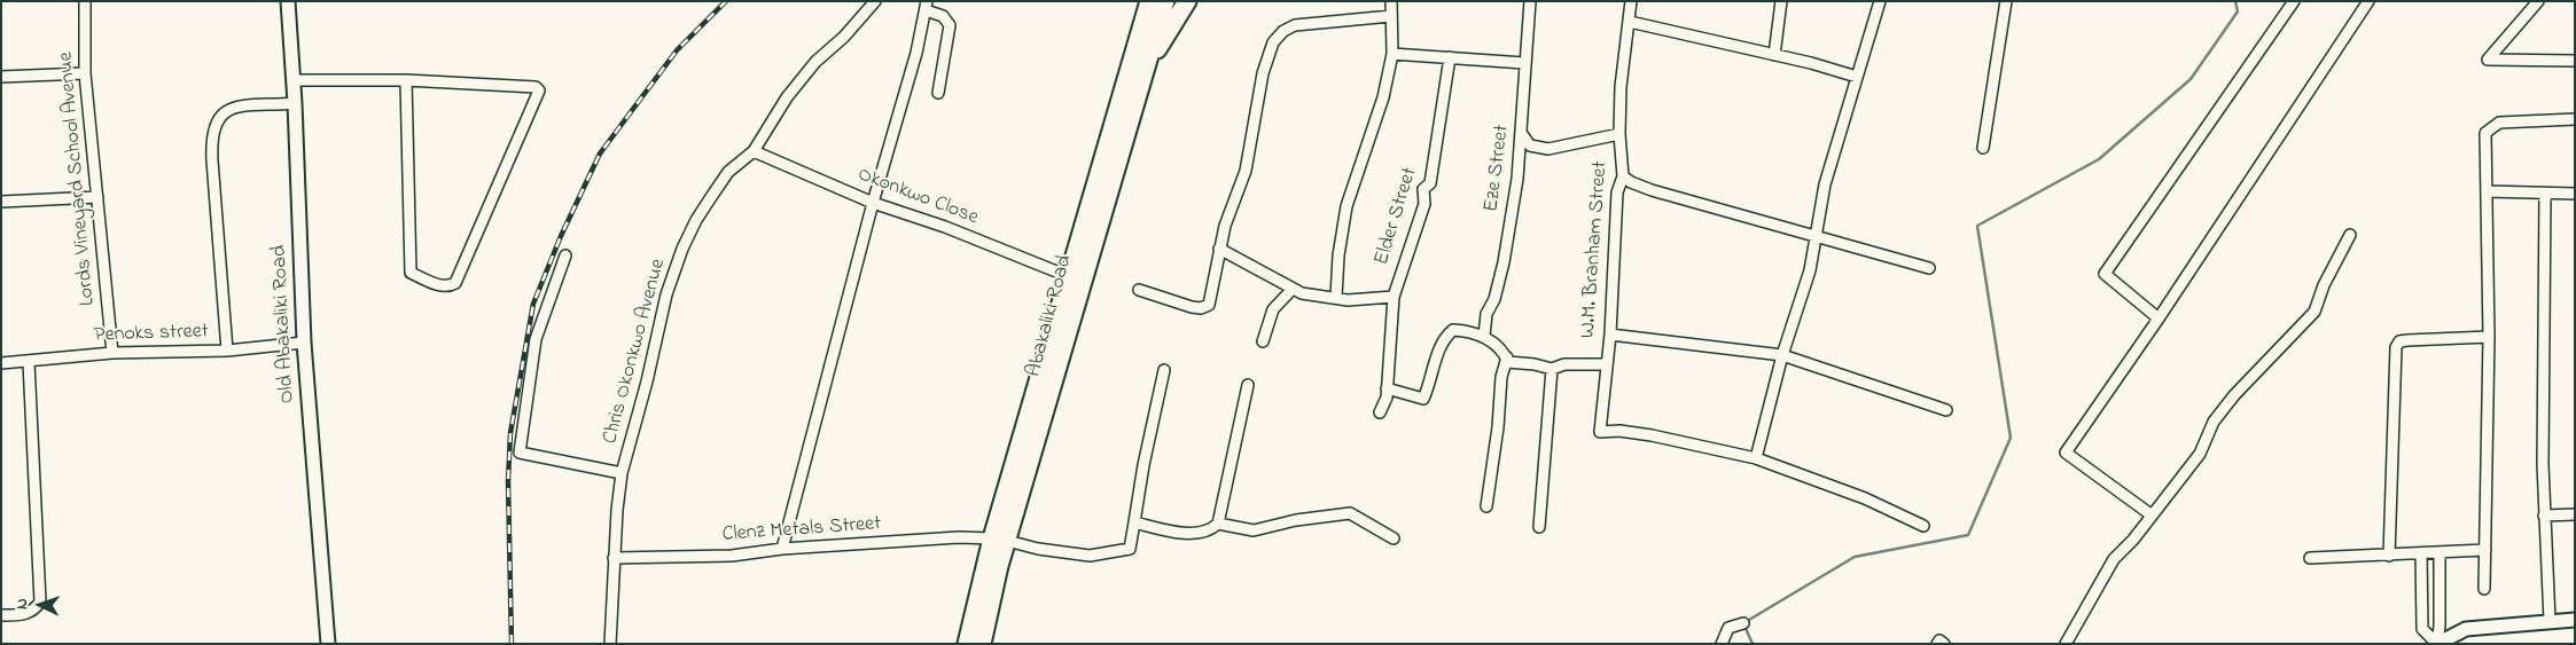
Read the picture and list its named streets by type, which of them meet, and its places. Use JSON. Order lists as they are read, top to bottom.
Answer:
{
  "streets": {
    "highway": ["Abakaliki Road"],
    "main road": ["Old Abakaliki Road"],
    "street": [
      "Eze Street",
      "Lords Vineyard School Avenue",
      "Okonkwo Close",
      "Elder Street",
      "W.M. Branham Street",
      "Penoks street",
      "Chris Okonkwo Avenue",
      "Clenz Metals Street"
    ]
  },
  "crossings": [
    ["Lords Vineyard School Avenue", "Penoks street"],
    ["Okonkwo Close", "Abakaliki Road"],
    ["Okonkwo Close", "Chris Okonkwo Avenue"],
    ["Abakaliki Road", "Clenz Metals Street"],
    ["Old Abakaliki Road", "Penoks street"],
    ["Chris Okonkwo Avenue", "Clenz Metals Street"]
  ],
  "north": "left"
}
